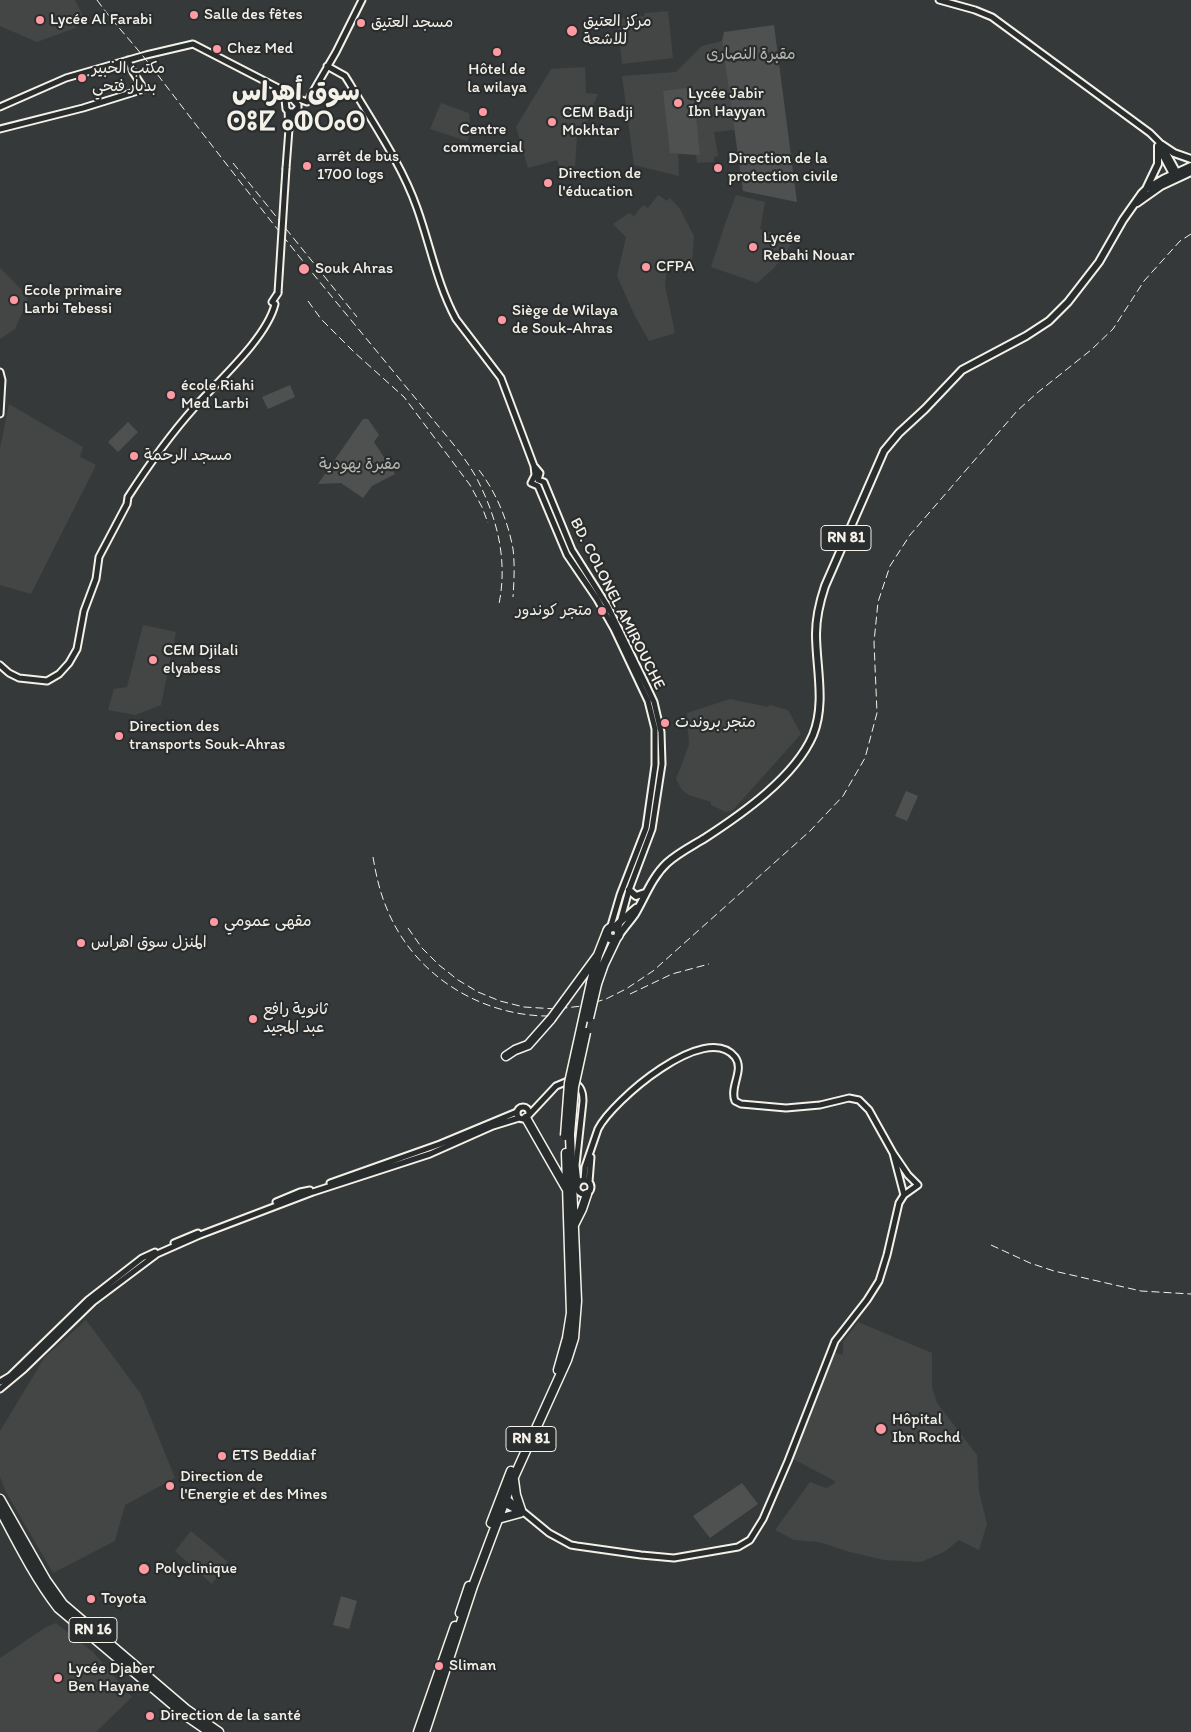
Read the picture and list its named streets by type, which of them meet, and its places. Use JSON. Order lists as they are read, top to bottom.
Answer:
{
  "streets": {
    "highway": ["RN 81", "RN 16"],
    "street": ["BD. COLONEL AMIROUCHE"]
  },
  "crossings": [
    ["RN 81", "BD. COLONEL AMIROUCHE"]
  ],
  "districts": ["سوق أهراس ⵙⵓⵇ ⴰⵀⵔⴰⵙ"],
  "parks": ["مقبرة النصارى", "مقبرة يهودية"],
  "places": [
    "Salle des fêtes",
    "Lycée Al Farabi",
    "مسجد العتيق",
    "مركز العتيق للاشعة",
    "Chez Med",
    "Hôtel de la wilaya",
    "مكتب الخبير بديار فتحي",
    "Lycée Jabir Ibn Hayyan",
    "Centre commercial",
    "CEM Badji Mokhtar",
    "arrêt de bus 1700 logs",
    "Direction de la protection civile",
    "Direction de l'éducation",
    "Lycée Rebahi Nouar",
    "CFPA",
    "Souk Ahras",
    "Ecole primaire Larbi Tebessi",
    "Siège de Wilaya de Souk-Ahras",
    "école Riahi Med Larbi",
    "مسجد الرحمة",
    "متجر كوندور",
    "CEM Djilali elyabess",
    "متجر بروندت",
    "Direction des transports Souk-Ahras",
    "مقهى عمومي",
    "المنزل سوق اهراس",
    "ثانوية رافع عبد المجيد",
    "Hôpital Ibn Rochd",
    "ETS Beddiaf",
    "Direction de l'Energie et des Mines",
    "Polyclinique",
    "Toyota",
    "Sliman",
    "Lycée Djaber Ben Hayane",
    "Direction de la santé"
  ]
}
